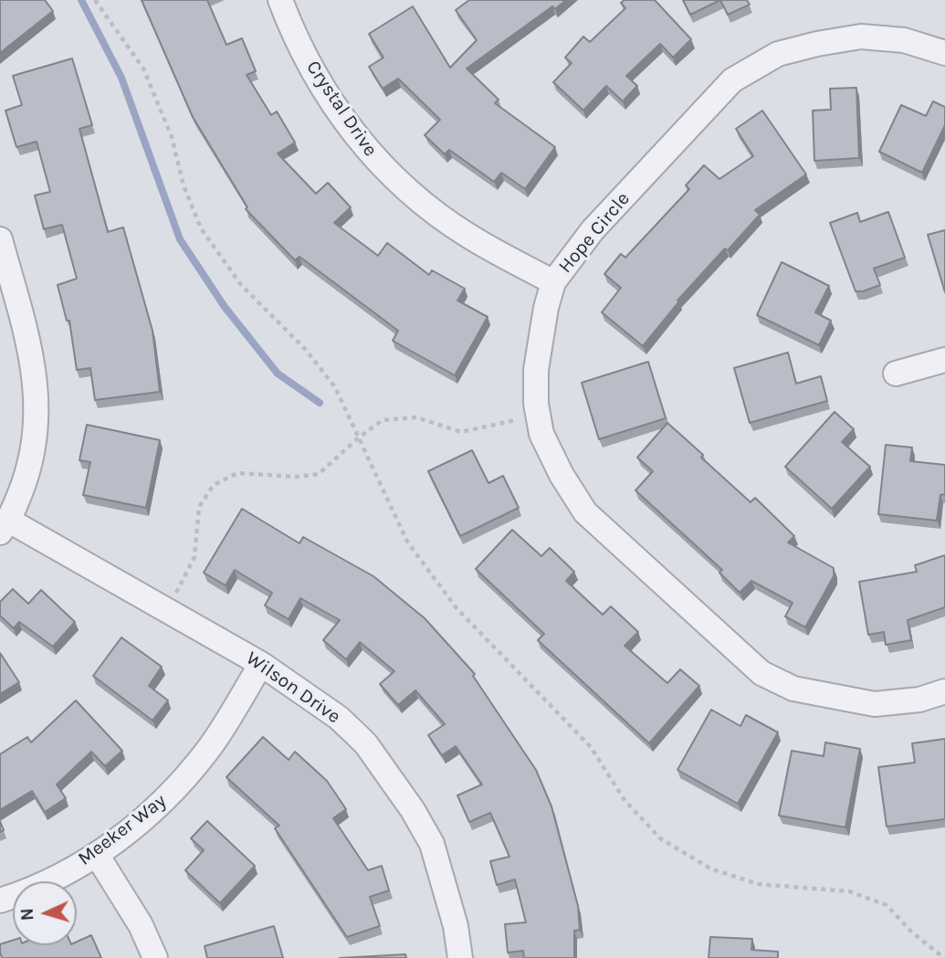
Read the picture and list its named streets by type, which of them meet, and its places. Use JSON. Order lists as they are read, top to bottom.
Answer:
{
  "streets": {
    "street": [
      "Crystal Drive",
      "Hope Circle",
      "Wilson Drive",
      "Meeker Way"
    ]
  },
  "crossings": [
    ["Crystal Drive", "Hope Circle"],
    ["Wilson Drive", "Meeker Way"]
  ],
  "north": "left"
}
